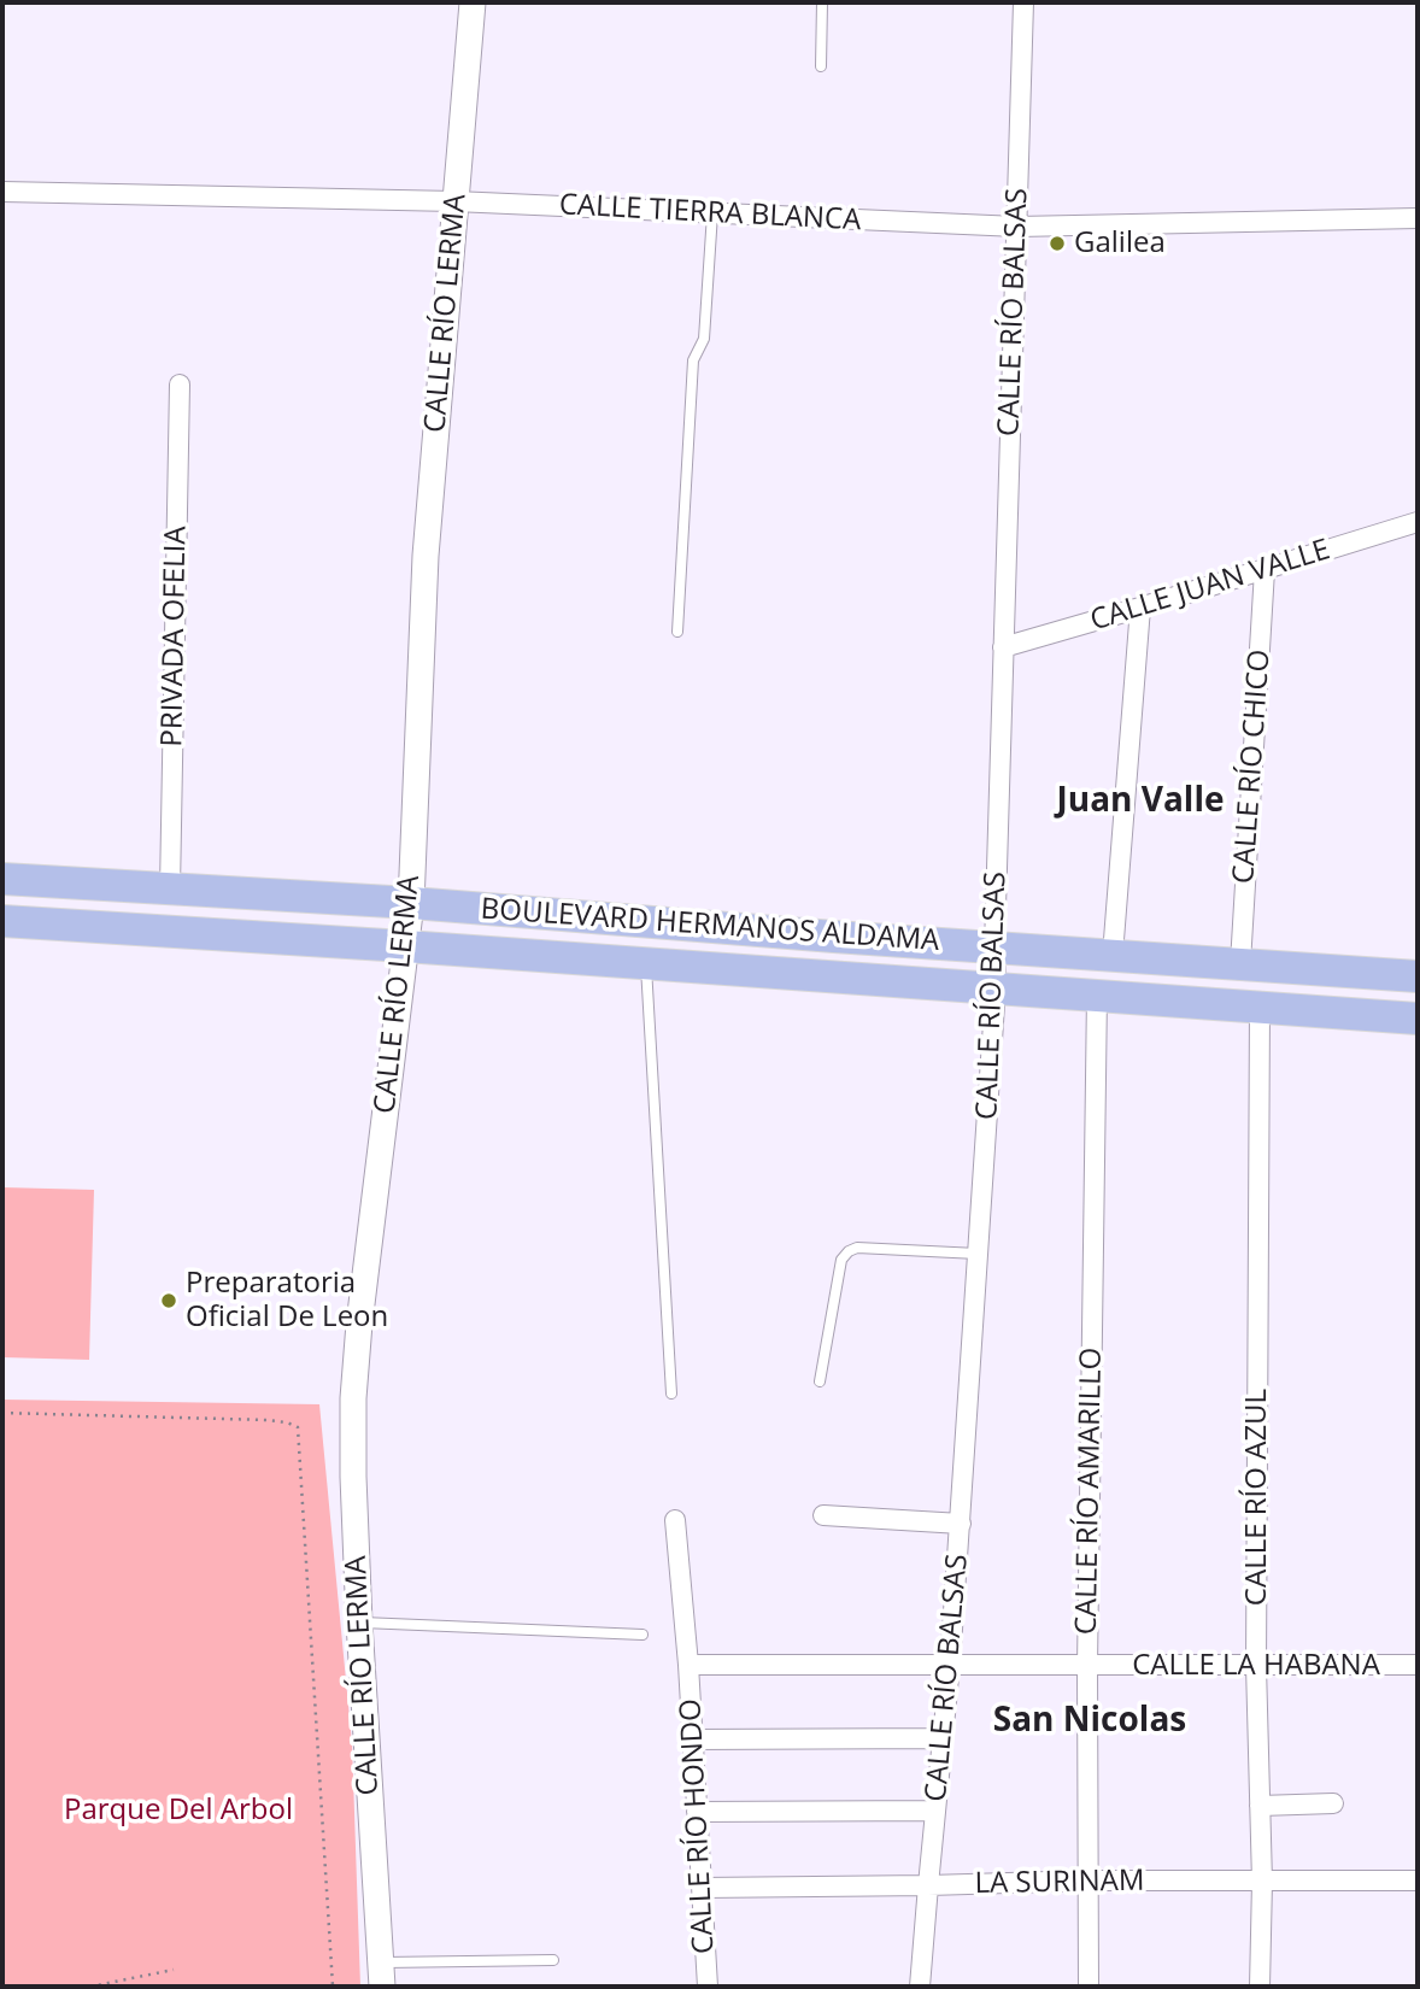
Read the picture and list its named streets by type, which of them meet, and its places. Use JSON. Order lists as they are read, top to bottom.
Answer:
{
  "streets": {
    "main road": ["BOULEVARD HERMANOS ALDAMA"],
    "street": [
      "CALLE TIERRA BLANCA",
      "CALLE RÍO BALSAS",
      "CALLE RÍO LERMA",
      "CALLE JUAN VALLE",
      "PRIVADA OFELIA",
      "CALLE RÍO CHICO",
      "CALLE RÍO AMARILLO",
      "CALLE RÍO AZUL",
      "CALLE LA HABANA",
      "CALLE RÍO HONDO",
      "LA SURINAM"
    ]
  },
  "crossings": [
    ["CALLE TIERRA BLANCA", "CALLE RÍO BALSAS"],
    ["CALLE TIERRA BLANCA", "CALLE RÍO LERMA"],
    ["CALLE RÍO BALSAS", "CALLE JUAN VALLE"],
    ["CALLE RÍO BALSAS", "BOULEVARD HERMANOS ALDAMA"],
    ["CALLE RÍO BALSAS", "CALLE LA HABANA"],
    ["CALLE RÍO BALSAS", "LA SURINAM"],
    ["CALLE RÍO LERMA", "BOULEVARD HERMANOS ALDAMA"],
    ["CALLE JUAN VALLE", "CALLE RÍO CHICO"],
    ["PRIVADA OFELIA", "BOULEVARD HERMANOS ALDAMA"],
    ["CALLE RÍO CHICO", "BOULEVARD HERMANOS ALDAMA"],
    ["BOULEVARD HERMANOS ALDAMA", "CALLE RÍO AMARILLO"],
    ["BOULEVARD HERMANOS ALDAMA", "CALLE RÍO AZUL"],
    ["CALLE RÍO AMARILLO", "CALLE LA HABANA"],
    ["CALLE RÍO AMARILLO", "LA SURINAM"],
    ["CALLE RÍO AZUL", "CALLE LA HABANA"],
    ["CALLE RÍO AZUL", "LA SURINAM"],
    ["CALLE LA HABANA", "CALLE RÍO HONDO"],
    ["CALLE RÍO HONDO", "LA SURINAM"]
  ],
  "districts": ["Juan Valle", "San Nicolas"],
  "parks": ["Parque Del Arbol"],
  "places": ["Galilea", "Preparatoria Oficial De Leon"]
}
